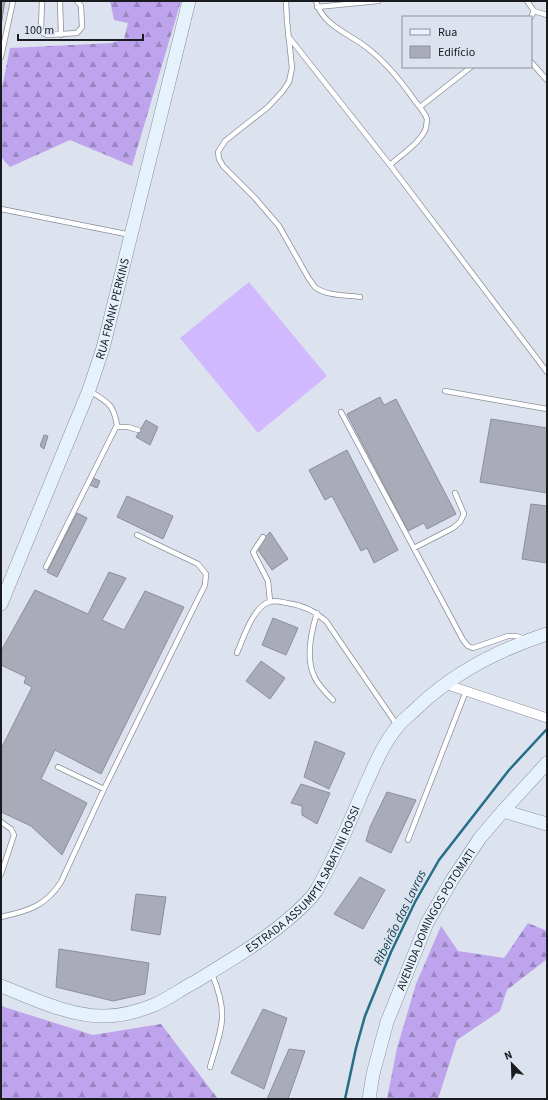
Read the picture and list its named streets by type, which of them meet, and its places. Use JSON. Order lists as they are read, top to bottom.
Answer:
{
  "streets": {
    "street": ["RUA FRANK PERKINS", "ESTRADA ASSUMPTA SABATINI ROSSI", "AVENIDA DOMINGOS POTOMATI"]
  },
  "water": ["Ribeirão das Lavras"],
  "legend": ["Rua", "Edifício"],
  "scale_bar": "100 m",
  "north": "top left"
}
